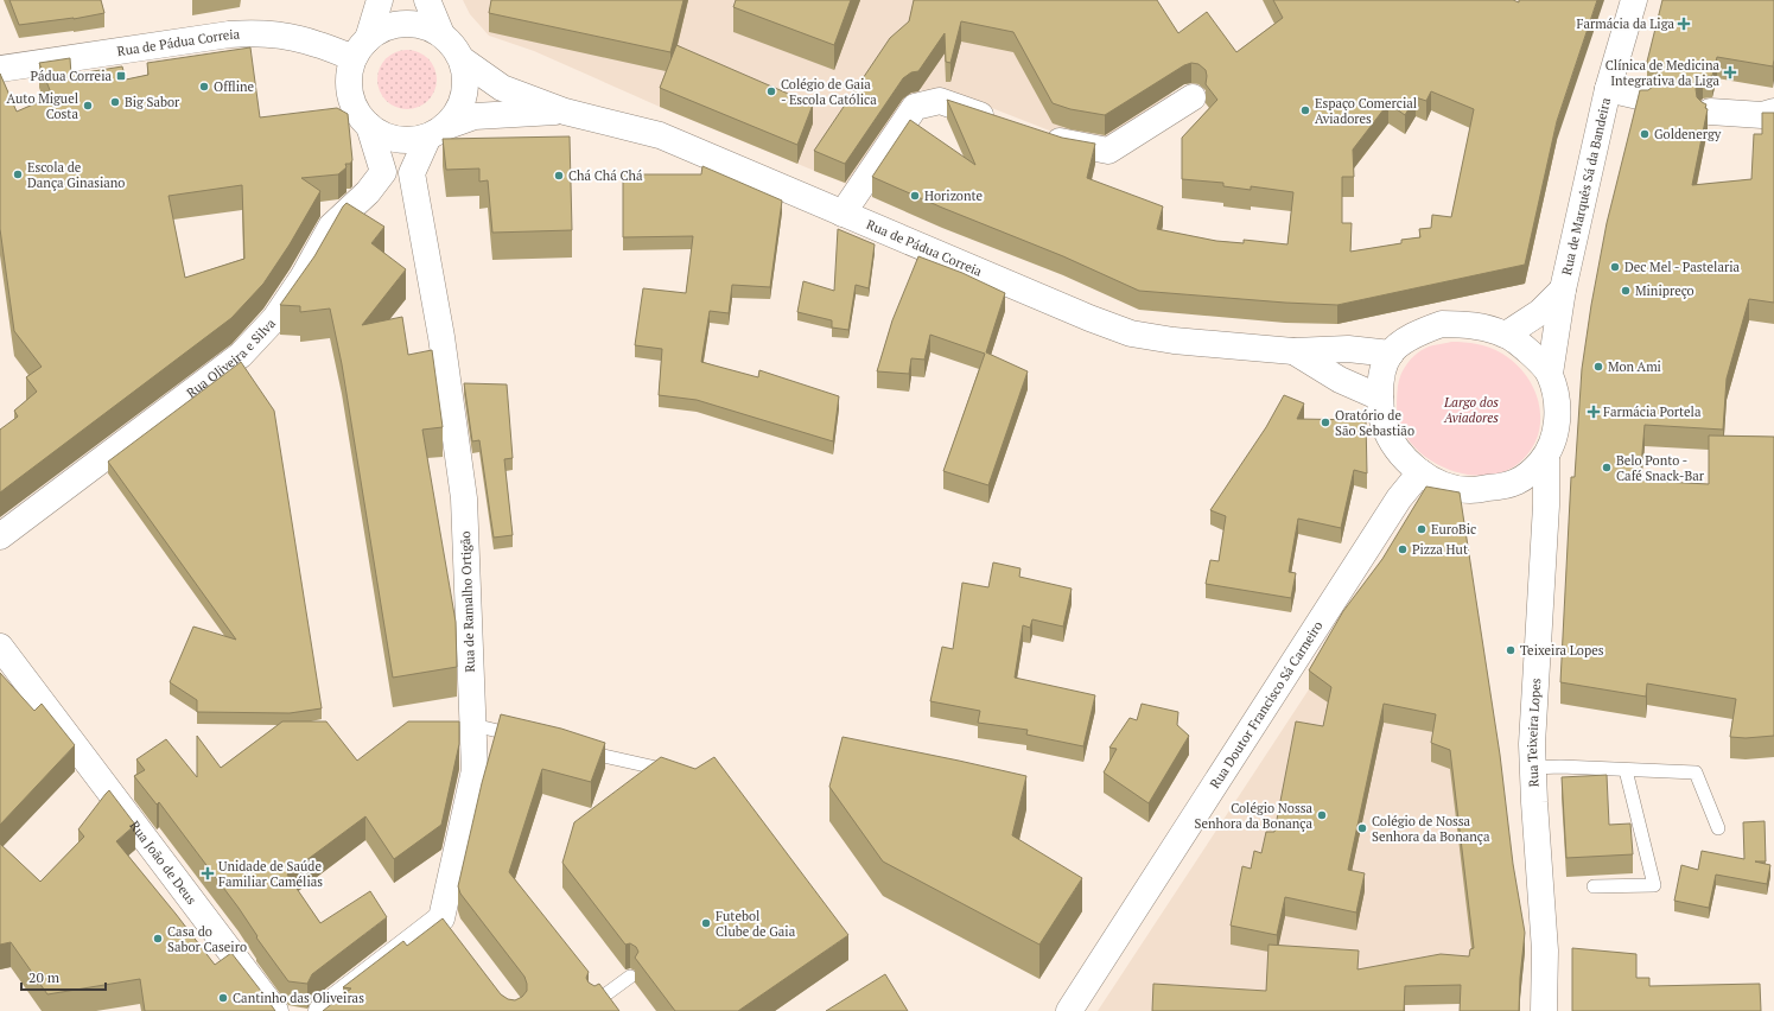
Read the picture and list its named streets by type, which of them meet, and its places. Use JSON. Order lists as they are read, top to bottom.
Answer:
{
  "streets": {
    "main road": [
      "Rua de Pádua Correia",
      "Rua de Marquês Sá da Bandeira",
      "Rua Oliveira e Silva",
      "Rua de Ramalho Ortigão",
      "Rua Doutor Francisco Sá Carneiro",
      "Rua Teixeira Lopes",
      "Rua João de Deus"
    ]
  },
  "parks": ["Largo dos Aviadores"],
  "places": {
    "health": [
      "Farmácia da Liga",
      "Clínica de Medicina Integrativa da Liga",
      "Farmácia Portela",
      "Unidade de Saúde Familiar Camélias"
    ],
    "transit": ["Pádua Correia"],
    "other": [
      "Offline",
      "Colégio de Gaia - Escola Católica",
      "Big Sabor",
      "Auto Miguel Costa",
      "Espaço Comercial Aviadores",
      "Goldenergy",
      "Escola de Dança Ginasiano",
      "Chá Chá Chá",
      "Horizonte",
      "Dec Mel - Pastelaria",
      "Minipreço",
      "Mon Ami",
      "Oratório de São Sebastião",
      "Belo Ponto - Café Snack-Bar",
      "EuroBic",
      "Pizza Hut",
      "Teixeira Lopes",
      "Colégio Nossa Senhora da Bonança",
      "Colégio de Nossa Senhora da Bonança",
      "Futebol Clube de Gaia",
      "Casa do Sabor Caseiro",
      "Cantinho das Oliveiras"
    ]
  },
  "scale_bar": "20 m"
}
